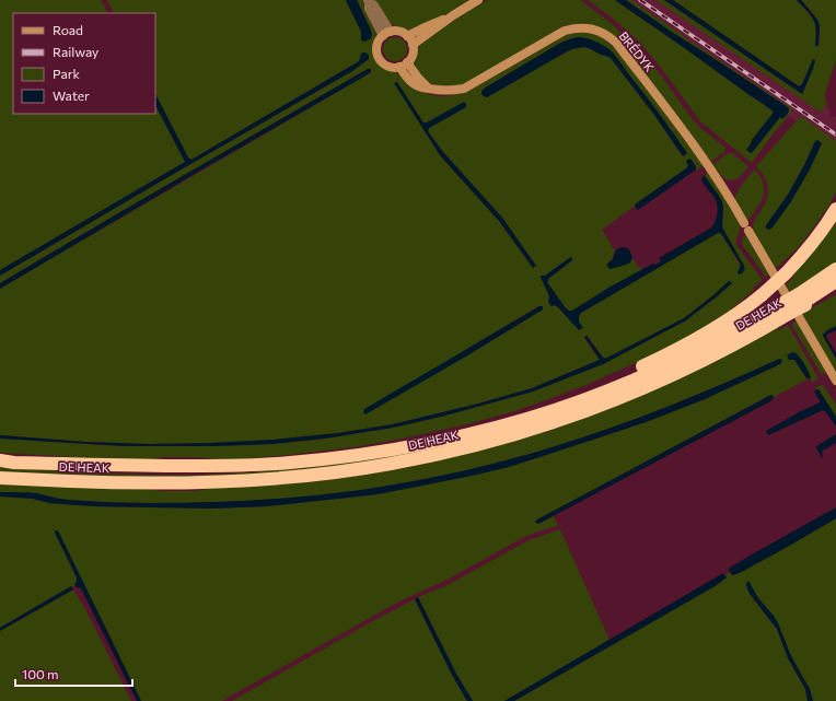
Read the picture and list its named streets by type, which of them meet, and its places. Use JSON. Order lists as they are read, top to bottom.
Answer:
{
  "streets": {
    "highway": ["DE HEAK"],
    "street": ["BRÉDYK"]
  },
  "legend": [
    "Road",
    "Railway",
    "Park",
    "Water"
  ],
  "scale_bar": "100 m"
}
